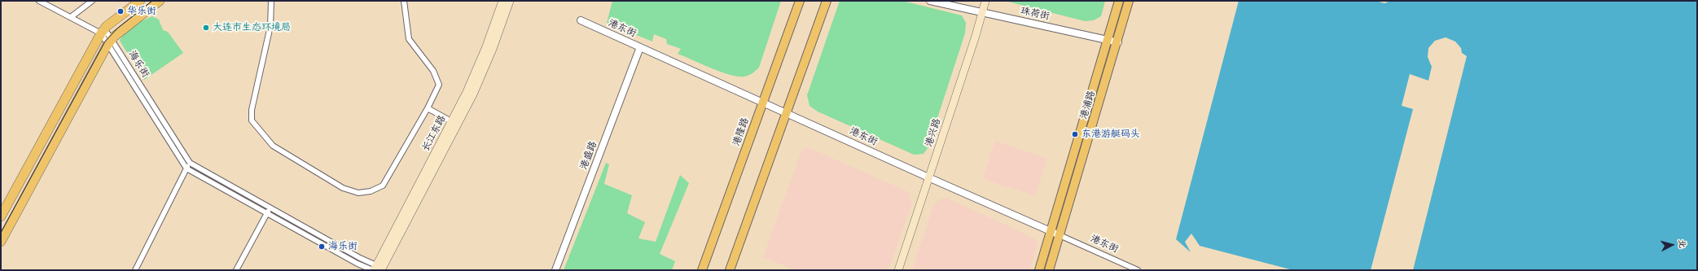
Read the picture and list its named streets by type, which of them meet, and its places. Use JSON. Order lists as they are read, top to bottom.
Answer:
{
  "streets": {
    "main road": [
      "港浦路",
      "港隆路",
      "港兴路",
      "长江东路"
    ],
    "street": [
      "珠荷街",
      "港东街",
      "海乐街",
      "港盛路"
    ]
  },
  "crossings": [
    ["珠荷街", "港浦路"],
    ["珠荷街", "港兴路"],
    ["港东街", "港浦路"],
    ["港东街", "港隆路"],
    ["港东街", "港兴路"],
    ["港东街", "港盛路"],
    ["海乐街", "长江东路"]
  ],
  "places": [
    "华乐街",
    "大连市生态环境局",
    "东港游艇码头",
    "海乐街"
  ],
  "north": "right"
}
